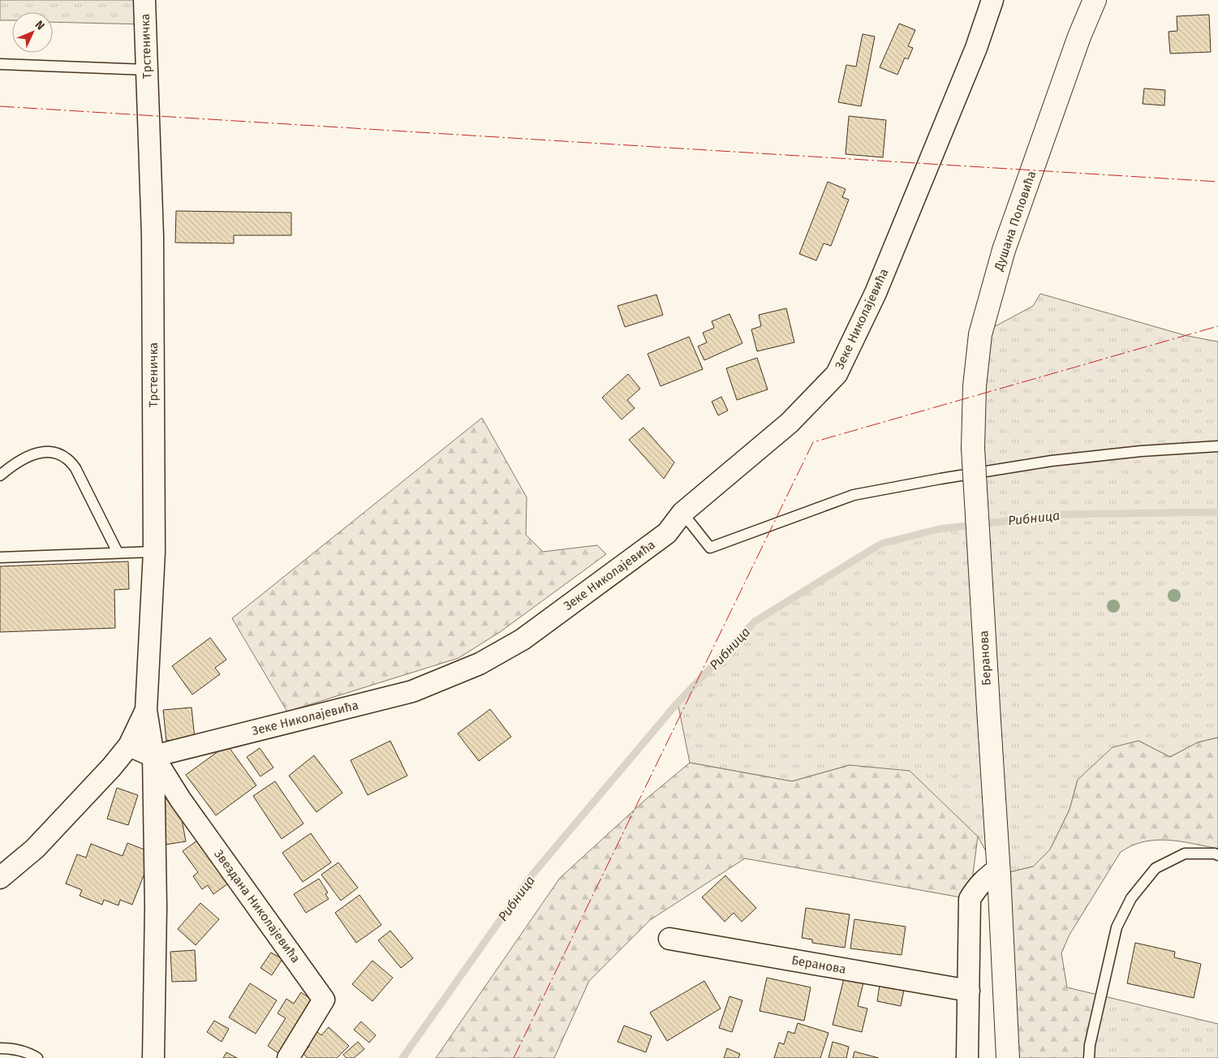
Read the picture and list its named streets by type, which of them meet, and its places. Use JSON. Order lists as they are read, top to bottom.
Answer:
{
  "streets": {
    "main road": ["Душана Поповића", "Беранова"],
    "street": ["Трстеничка", "Зеке Николајевића", "Звездана Николајевића"]
  },
  "crossings": [
    ["Трстеничка", "Звездана Николајевића"],
    ["Душана Поповића", "Беранова"],
    ["Зеке Николајевића", "Звездана Николајевића"]
  ],
  "water": ["Рибница"],
  "north": "top right"
}
